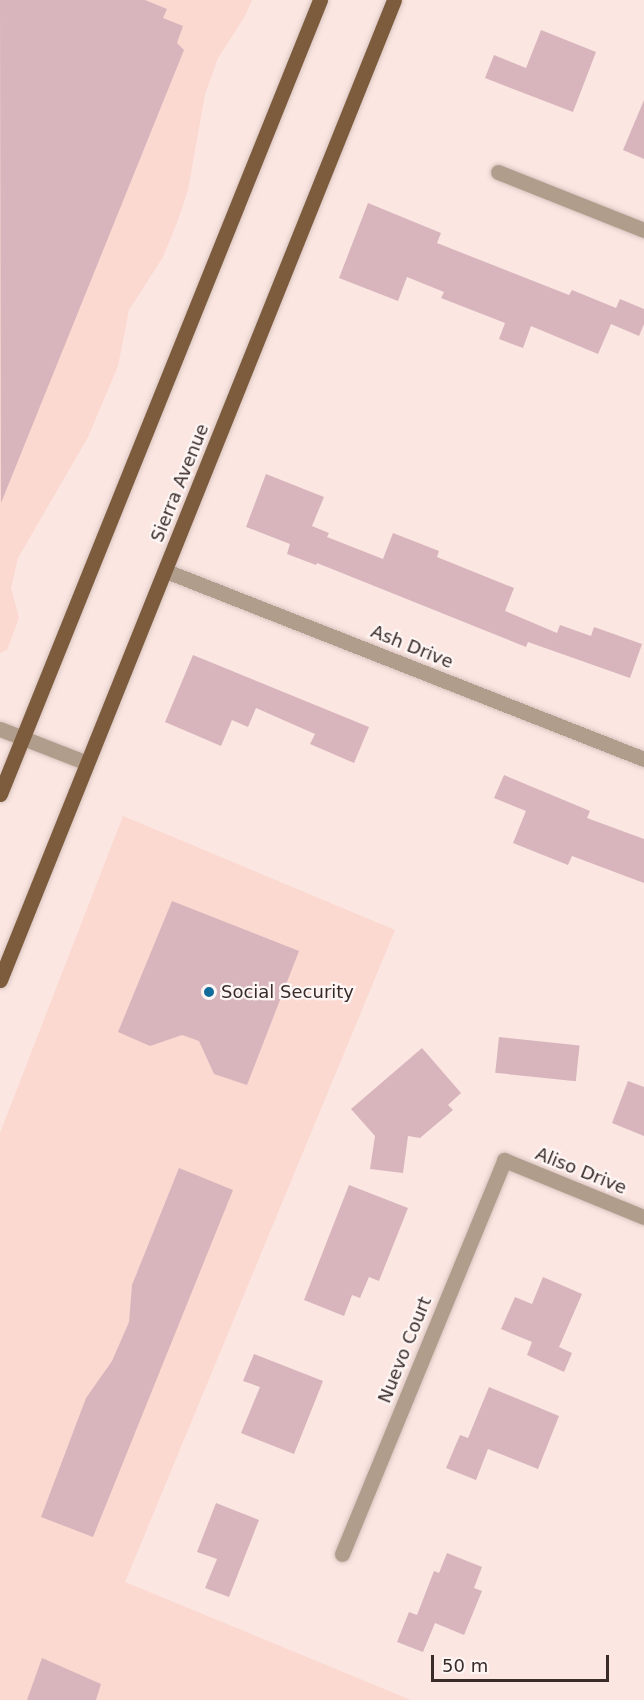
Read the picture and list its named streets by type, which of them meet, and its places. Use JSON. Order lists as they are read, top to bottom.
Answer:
{
  "streets": {
    "main road": ["Sierra Avenue"],
    "street": ["Ash Drive", "Aliso Drive", "Nuevo Court"]
  },
  "crossings": [
    ["Sierra Avenue", "Ash Drive"],
    ["Aliso Drive", "Nuevo Court"]
  ],
  "places": ["Social Security"],
  "scale_bar": "50 m"
}
